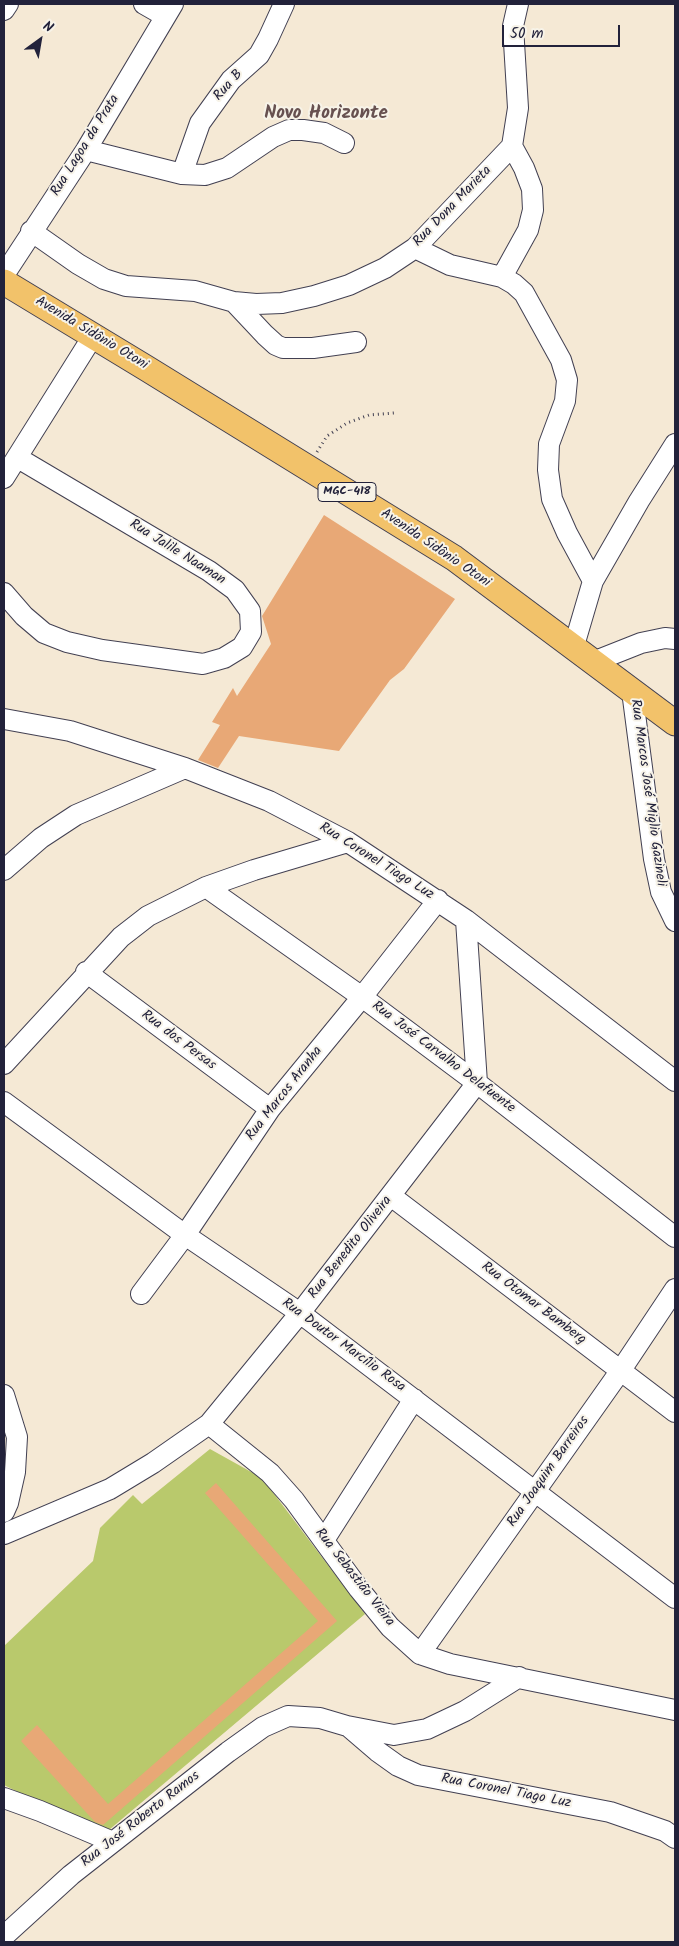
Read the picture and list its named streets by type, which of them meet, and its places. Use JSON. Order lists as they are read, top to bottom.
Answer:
{
  "streets": {
    "main road": ["Avenida Sidônio Otoni", "MGC-418"],
    "street": [
      "Rua B",
      "Rua Lagoa da Prata",
      "Rua Dona Marieta",
      "Rua Jalile Naaman",
      "Rua Marcos José Miglio Gazineli",
      "Rua Coronel Tiago Luz",
      "Rua dos Persas",
      "Rua José Carvalho Delafuente",
      "Rua Marcos Aranha",
      "Rua Benedito Oliveira",
      "Rua Otomar Bamberg",
      "Rua Doutor Marcílio Rosa",
      "Rua Joaquim Barreiros",
      "Rua Sebastião Vieira",
      "Rua José Roberto Ramos"
    ]
  },
  "crossings": [
    ["Rua Lagoa da Prata", "Rua Dona Marieta"],
    ["Avenida Sidônio Otoni", "Rua Marcos José Miglio Gazineli"],
    ["Rua Coronel Tiago Luz", "Rua Marcos Aranha"],
    ["Rua Coronel Tiago Luz", "Rua José Roberto Ramos"],
    ["Rua dos Persas", "Rua Marcos Aranha"],
    ["Rua José Carvalho Delafuente", "Rua Marcos Aranha"],
    ["Rua José Carvalho Delafuente", "Rua Benedito Oliveira"],
    ["Rua Marcos Aranha", "Rua Doutor Marcílio Rosa"],
    ["Rua Benedito Oliveira", "Rua Otomar Bamberg"],
    ["Rua Benedito Oliveira", "Rua Doutor Marcílio Rosa"],
    ["Rua Benedito Oliveira", "Rua Sebastião Vieira"],
    ["Rua Otomar Bamberg", "Rua Joaquim Barreiros"],
    ["Rua Doutor Marcílio Rosa", "Rua Joaquim Barreiros"],
    ["Rua Joaquim Barreiros", "Rua Sebastião Vieira"]
  ],
  "districts": ["Novo Horizonte"],
  "scale_bar": "50 m",
  "north": "top right"
}
